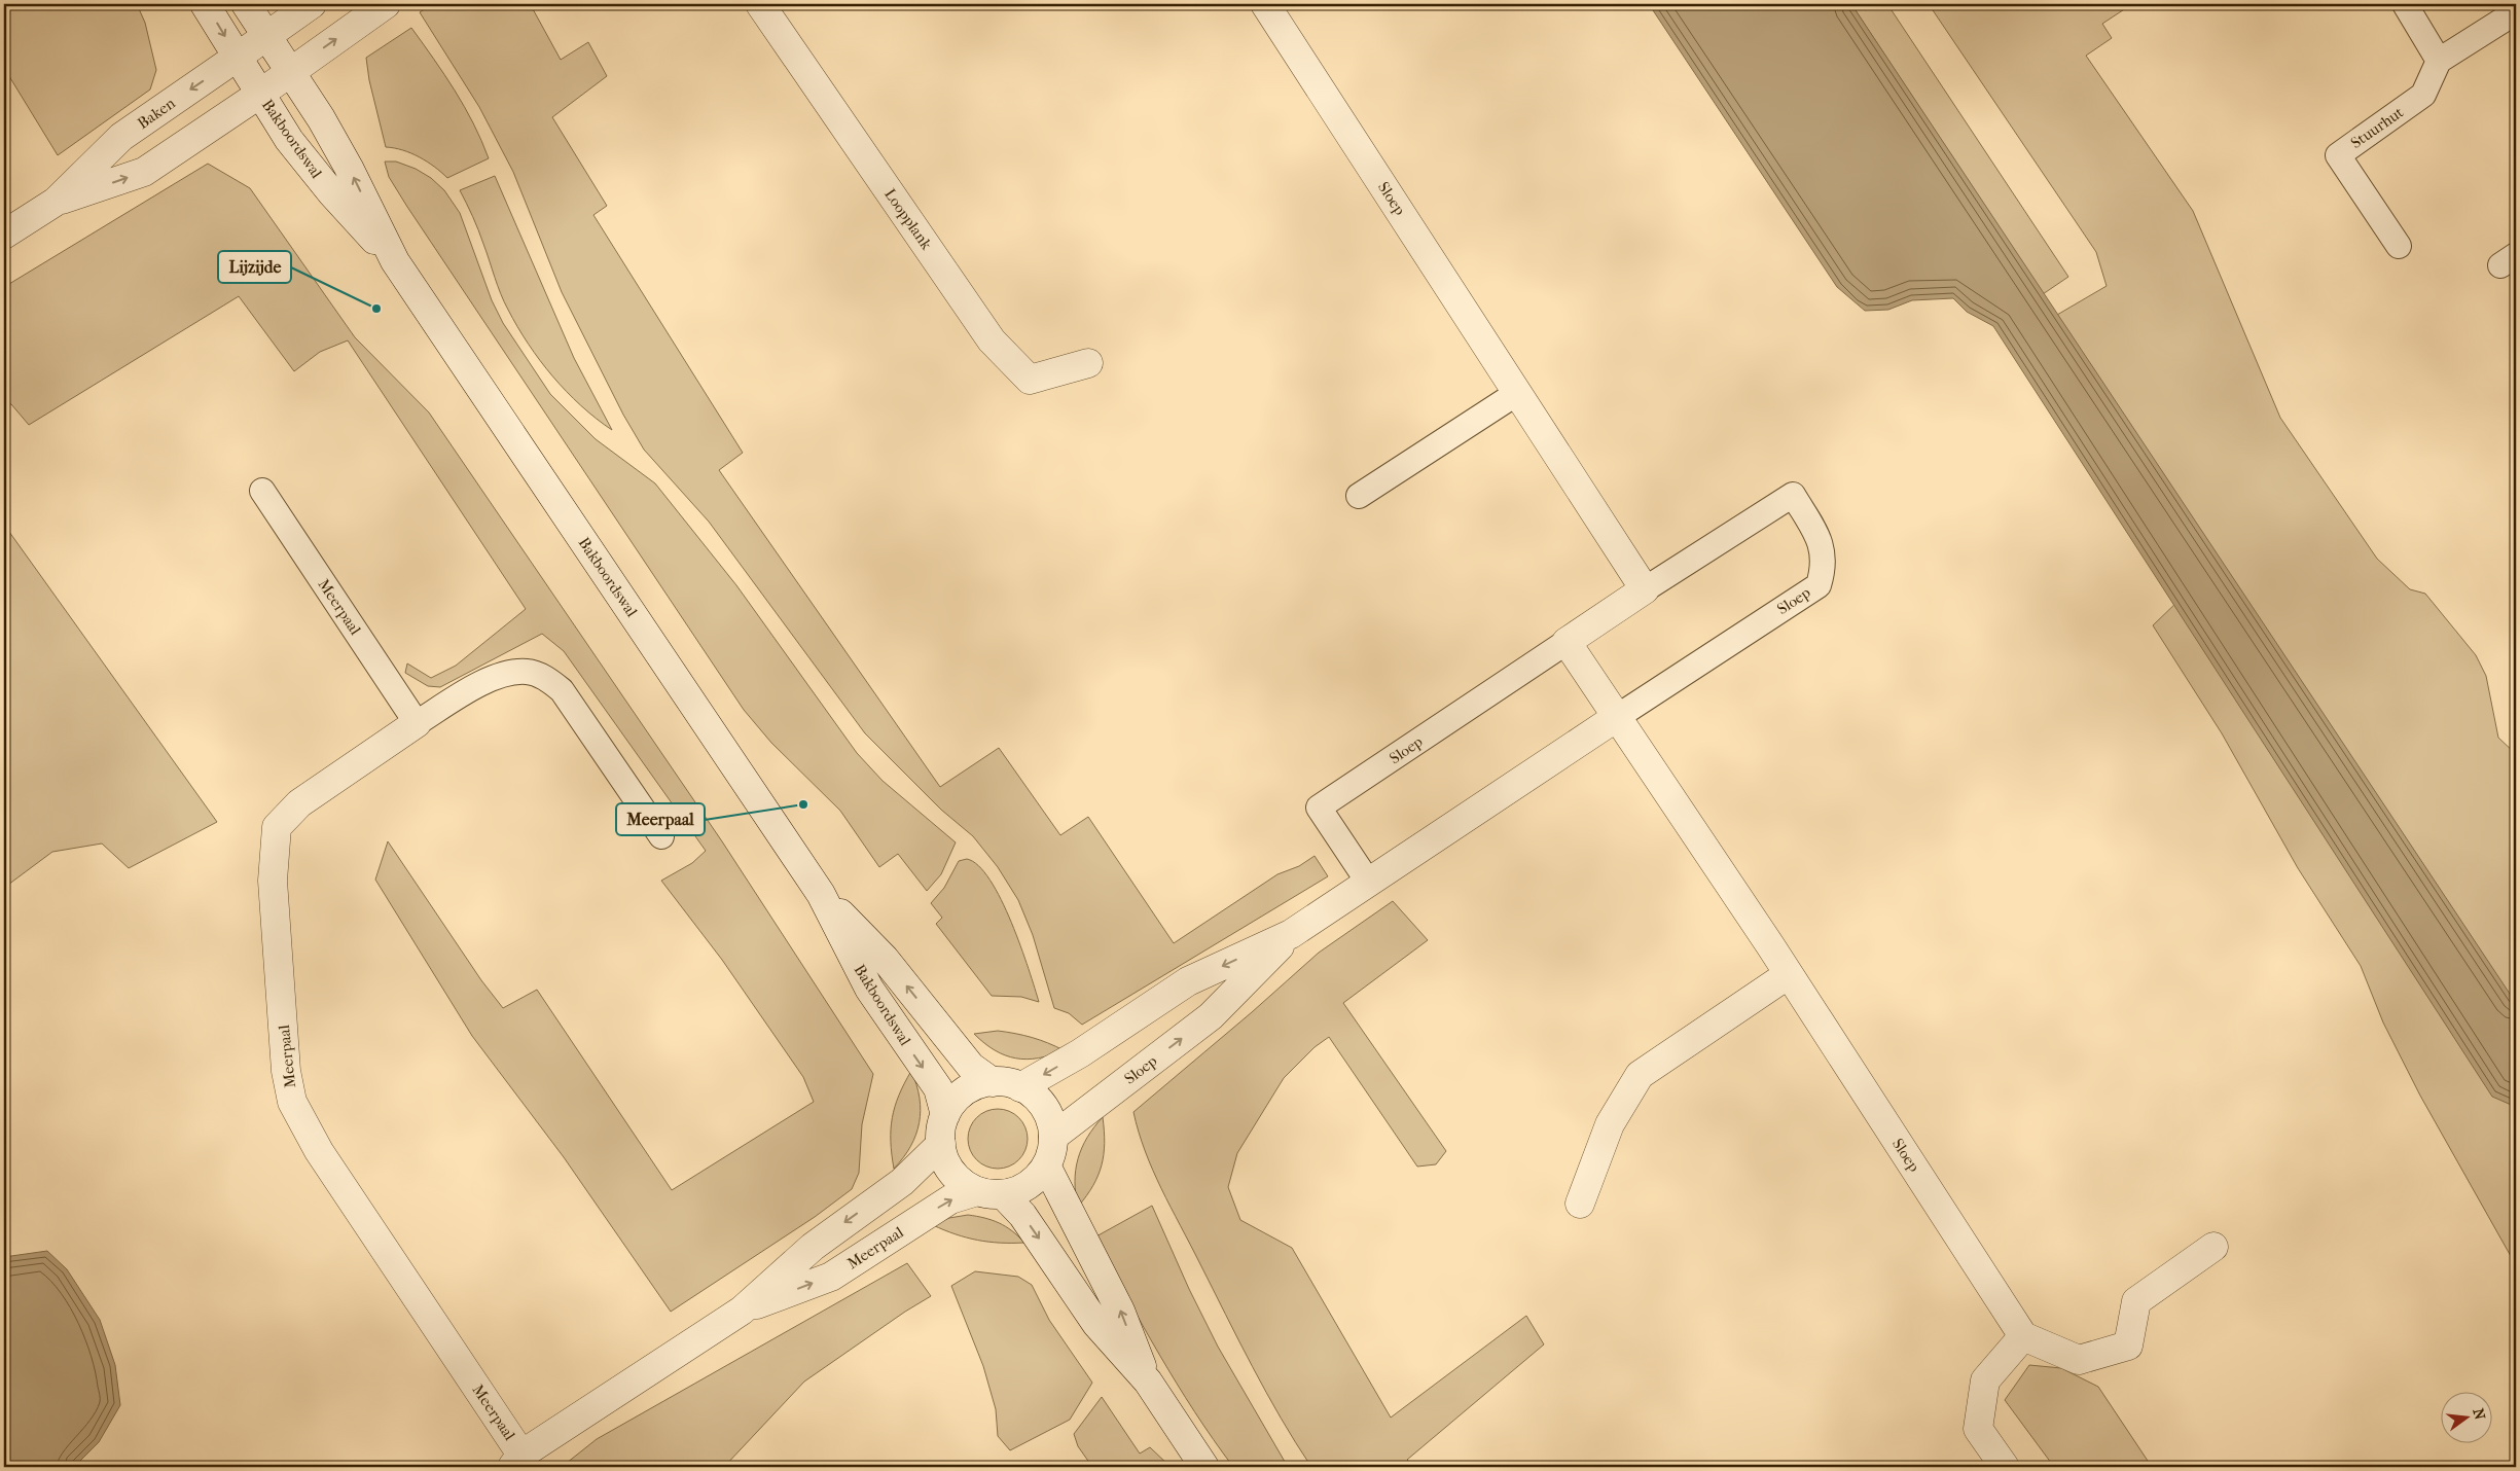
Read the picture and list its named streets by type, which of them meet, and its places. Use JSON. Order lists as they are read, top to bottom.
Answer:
{
  "streets": {
    "street": [
      "Baken",
      "Bakboordswal",
      "Sloep",
      "Loopplank",
      "Meerpaal"
    ],
    "lane": ["Stuurhut"]
  },
  "crossings": [
    ["Baken", "Bakboordswal"],
    ["Bakboordswal", "Sloep"],
    ["Bakboordswal", "Meerpaal"],
    ["Sloep", "Meerpaal"]
  ],
  "places": ["Lijzijde", "Meerpaal"],
  "north": "right"
}
